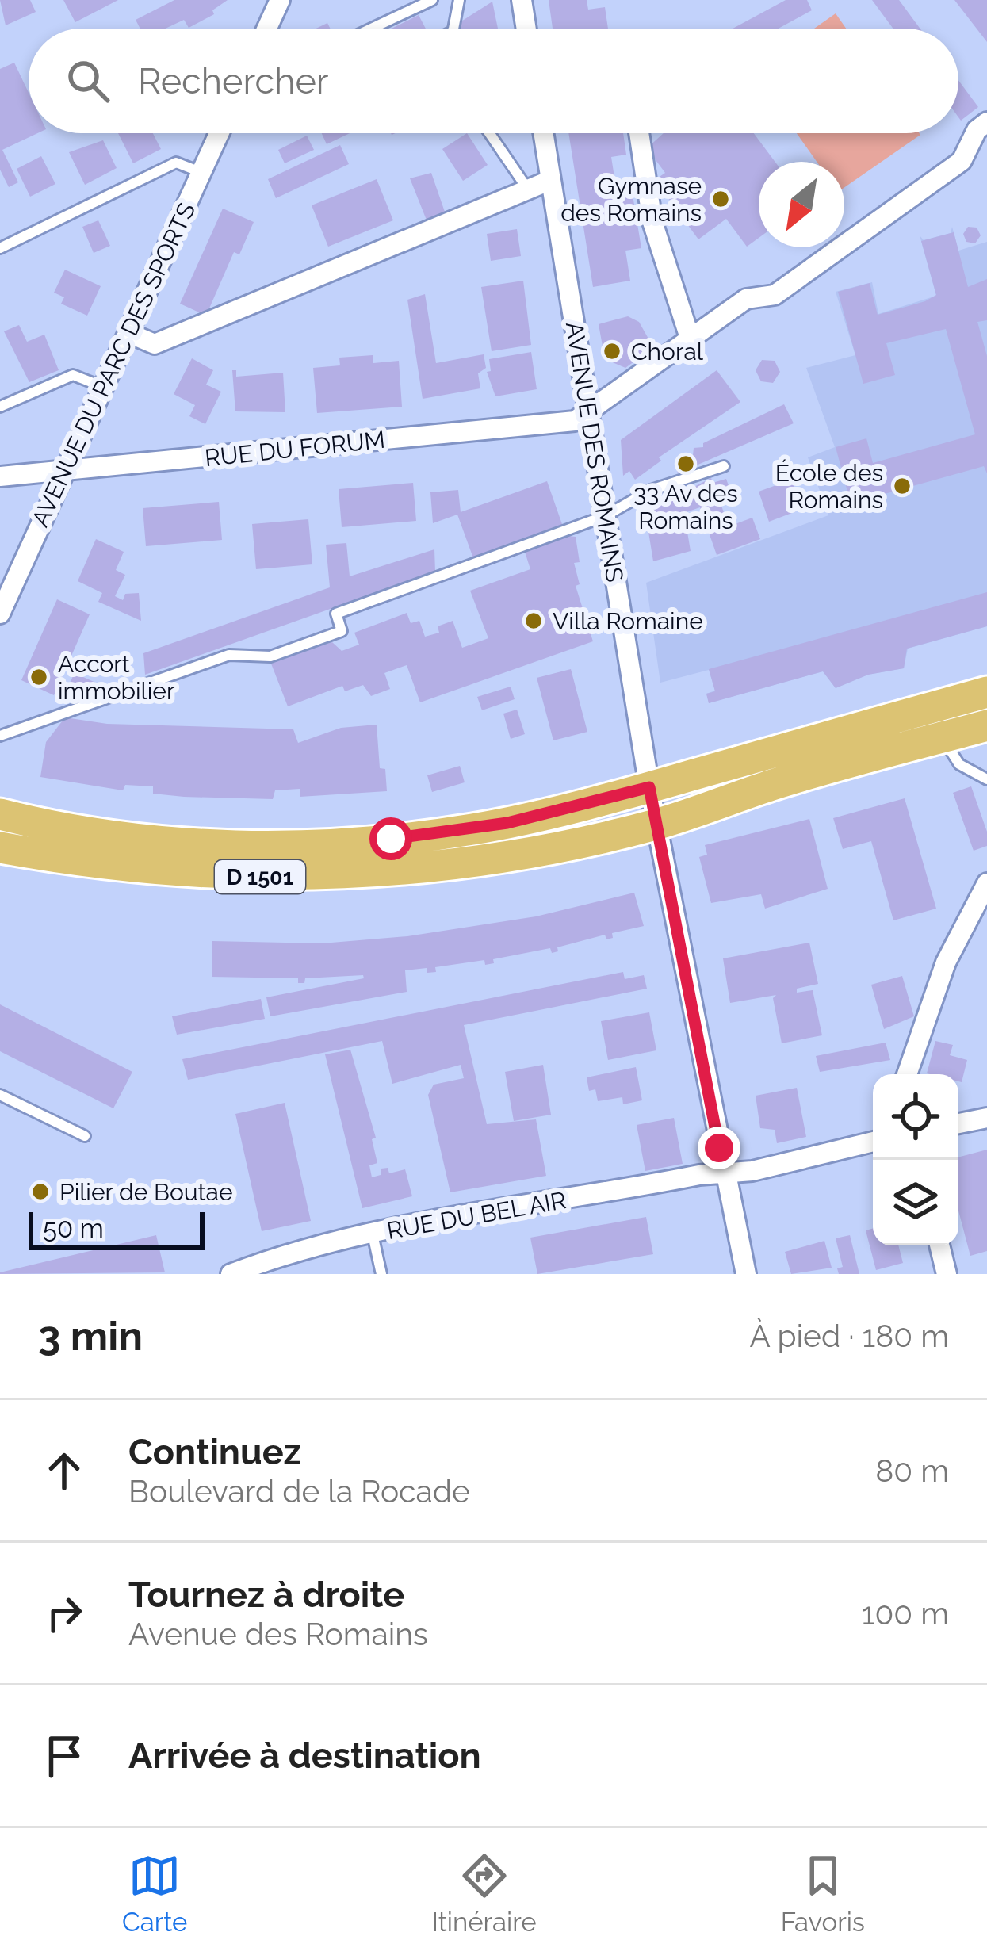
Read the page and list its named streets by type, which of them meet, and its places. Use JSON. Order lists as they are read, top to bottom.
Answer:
{
  "streets": {
    "main road": ["D 1501"],
    "street": [
      "AVENUE DU PARC DES SPORTS",
      "RUE DU FORUM",
      "AVENUE DES ROMAINS",
      "RUE DU BEL AIR"
    ]
  },
  "crossings": [
    ["AVENUE DU PARC DES SPORTS", "RUE DU FORUM"],
    ["RUE DU FORUM", "AVENUE DES ROMAINS"],
    ["AVENUE DES ROMAINS", "D 1501"]
  ],
  "places": [
    "Gymnase des Romains",
    "Choral",
    "33 Av des Romains",
    "École des Romains",
    "Villa Romaine",
    "Accort immobilier",
    "Pilier de Boutae"
  ],
  "scale_bar": "50 m",
  "north": "bottom left",
  "page": {
    "search": "Rechercher",
    "scale": "50 m",
    "heading": ["3 min", "À pied · 180 m"],
    "list": [
      ["Continuez", "Boulevard de la Rocade", "80 m"],
      ["Tournez à droite", "Avenue des Romains", "100 m"],
      "Arrivée à destination"
    ],
    "nav": ["Carte", "Itinéraire", "Favoris"]
  }
}
